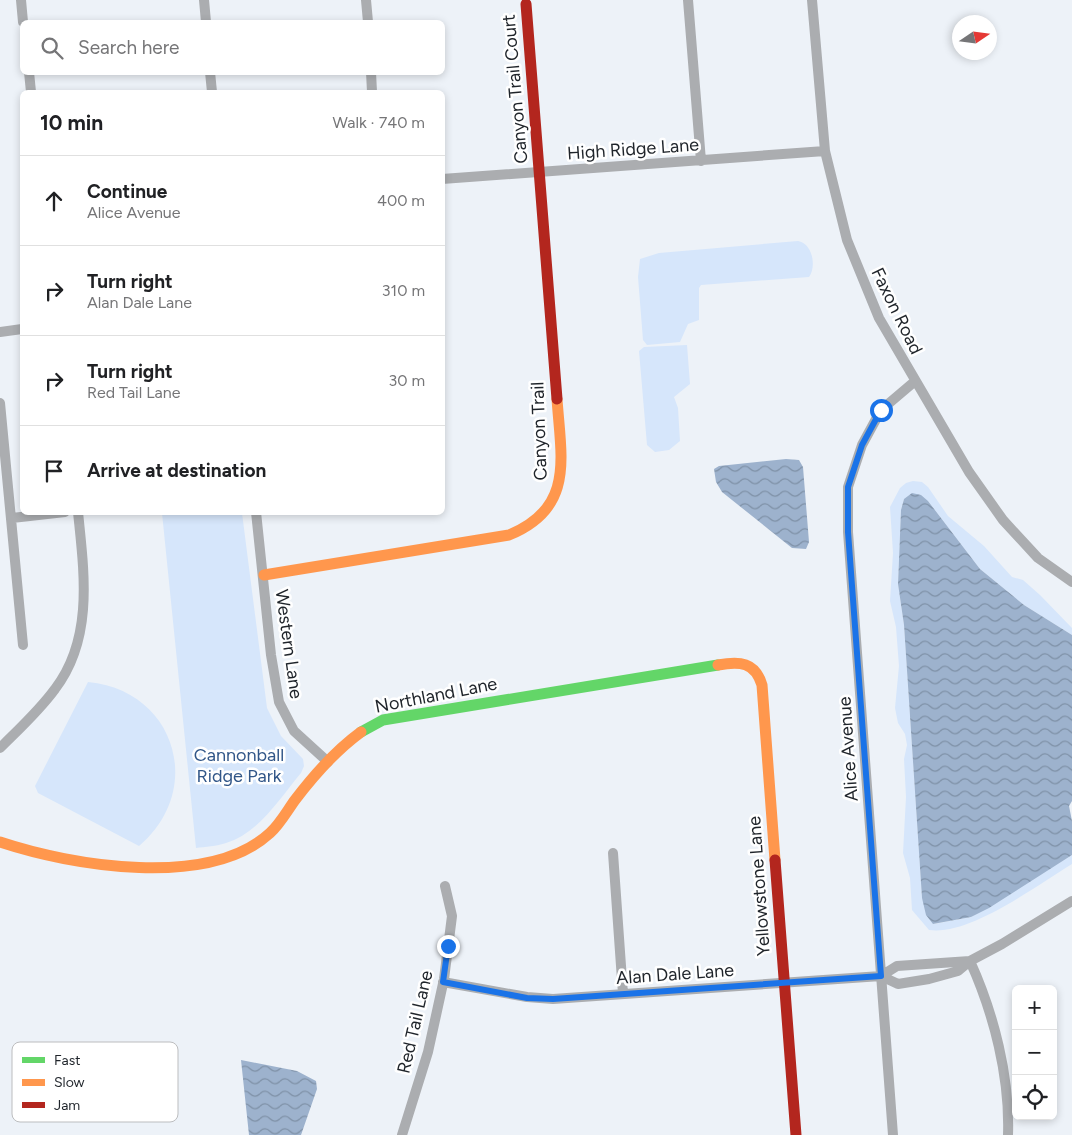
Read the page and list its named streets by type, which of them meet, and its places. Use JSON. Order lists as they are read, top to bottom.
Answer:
{
  "streets": {
    "street": [
      "Canyon Trail Court",
      "High Ridge Lane",
      "Faxon Road",
      "Canyon Trail",
      "Western Lane",
      "Northland Lane",
      "Alice Avenue",
      "Yellowstone Lane",
      "Alan Dale Lane",
      "Red Tail Lane"
    ]
  },
  "crossings": [
    ["Canyon Trail Court", "High Ridge Lane"],
    ["Canyon Trail Court", "Canyon Trail"],
    ["High Ridge Lane", "Faxon Road"],
    ["High Ridge Lane", "Canyon Trail"],
    ["Faxon Road", "Alice Avenue"],
    ["Canyon Trail", "Western Lane"],
    ["Western Lane", "Northland Lane"],
    ["Northland Lane", "Yellowstone Lane"],
    ["Alice Avenue", "Alan Dale Lane"],
    ["Yellowstone Lane", "Alan Dale Lane"],
    ["Alan Dale Lane", "Red Tail Lane"]
  ],
  "parks": ["Cannonball Ridge Park"],
  "legend": ["Fast", "Slow", "Jam"],
  "north": "right",
  "page": {
    "search": "Search here",
    "heading": ["10 min", "Walk · 740 m"],
    "list": [
      ["Continue", "Alice Avenue", "400 m"],
      ["Turn right", "Alan Dale Lane", "310 m"],
      ["Turn right", "Red Tail Lane", "30 m"],
      "Arrive at destination"
    ],
    "map_buttons": ["+", "−"]
  }
}
